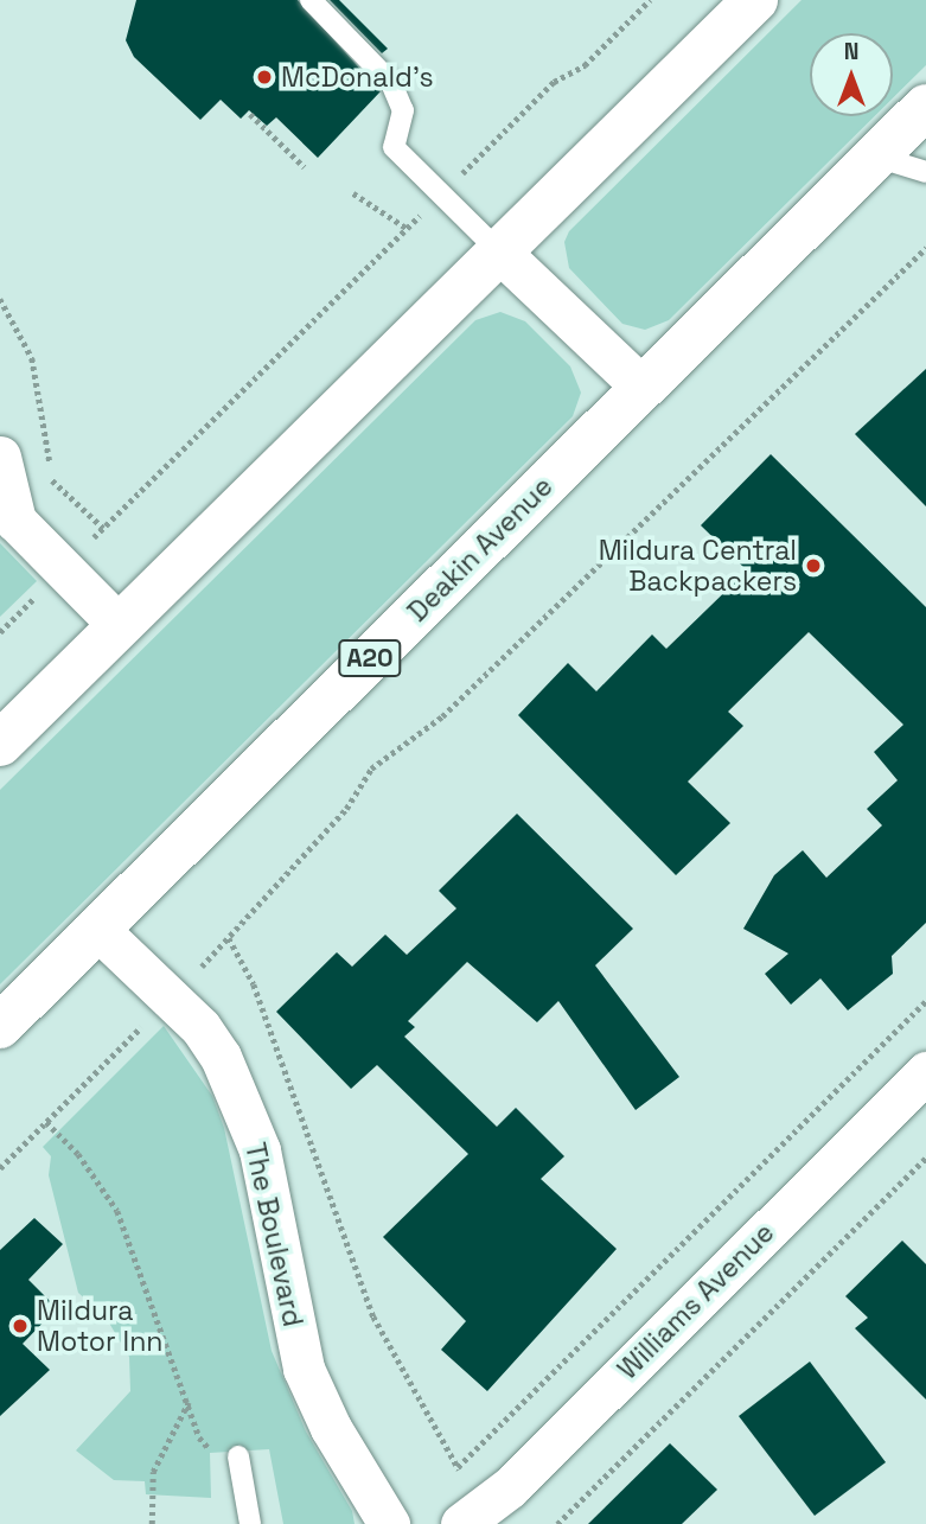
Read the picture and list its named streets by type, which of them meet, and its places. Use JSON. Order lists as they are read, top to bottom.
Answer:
{
  "streets": {
    "highway": ["Deakin Avenue", "A20"],
    "street": ["The Boulevard", "Williams Avenue"]
  },
  "crossings": [
    ["Deakin Avenue", "The Boulevard"]
  ],
  "places": ["McDonald's", "Mildura Central Backpackers", "Mildura Motor Inn"],
  "north": "top"
}
